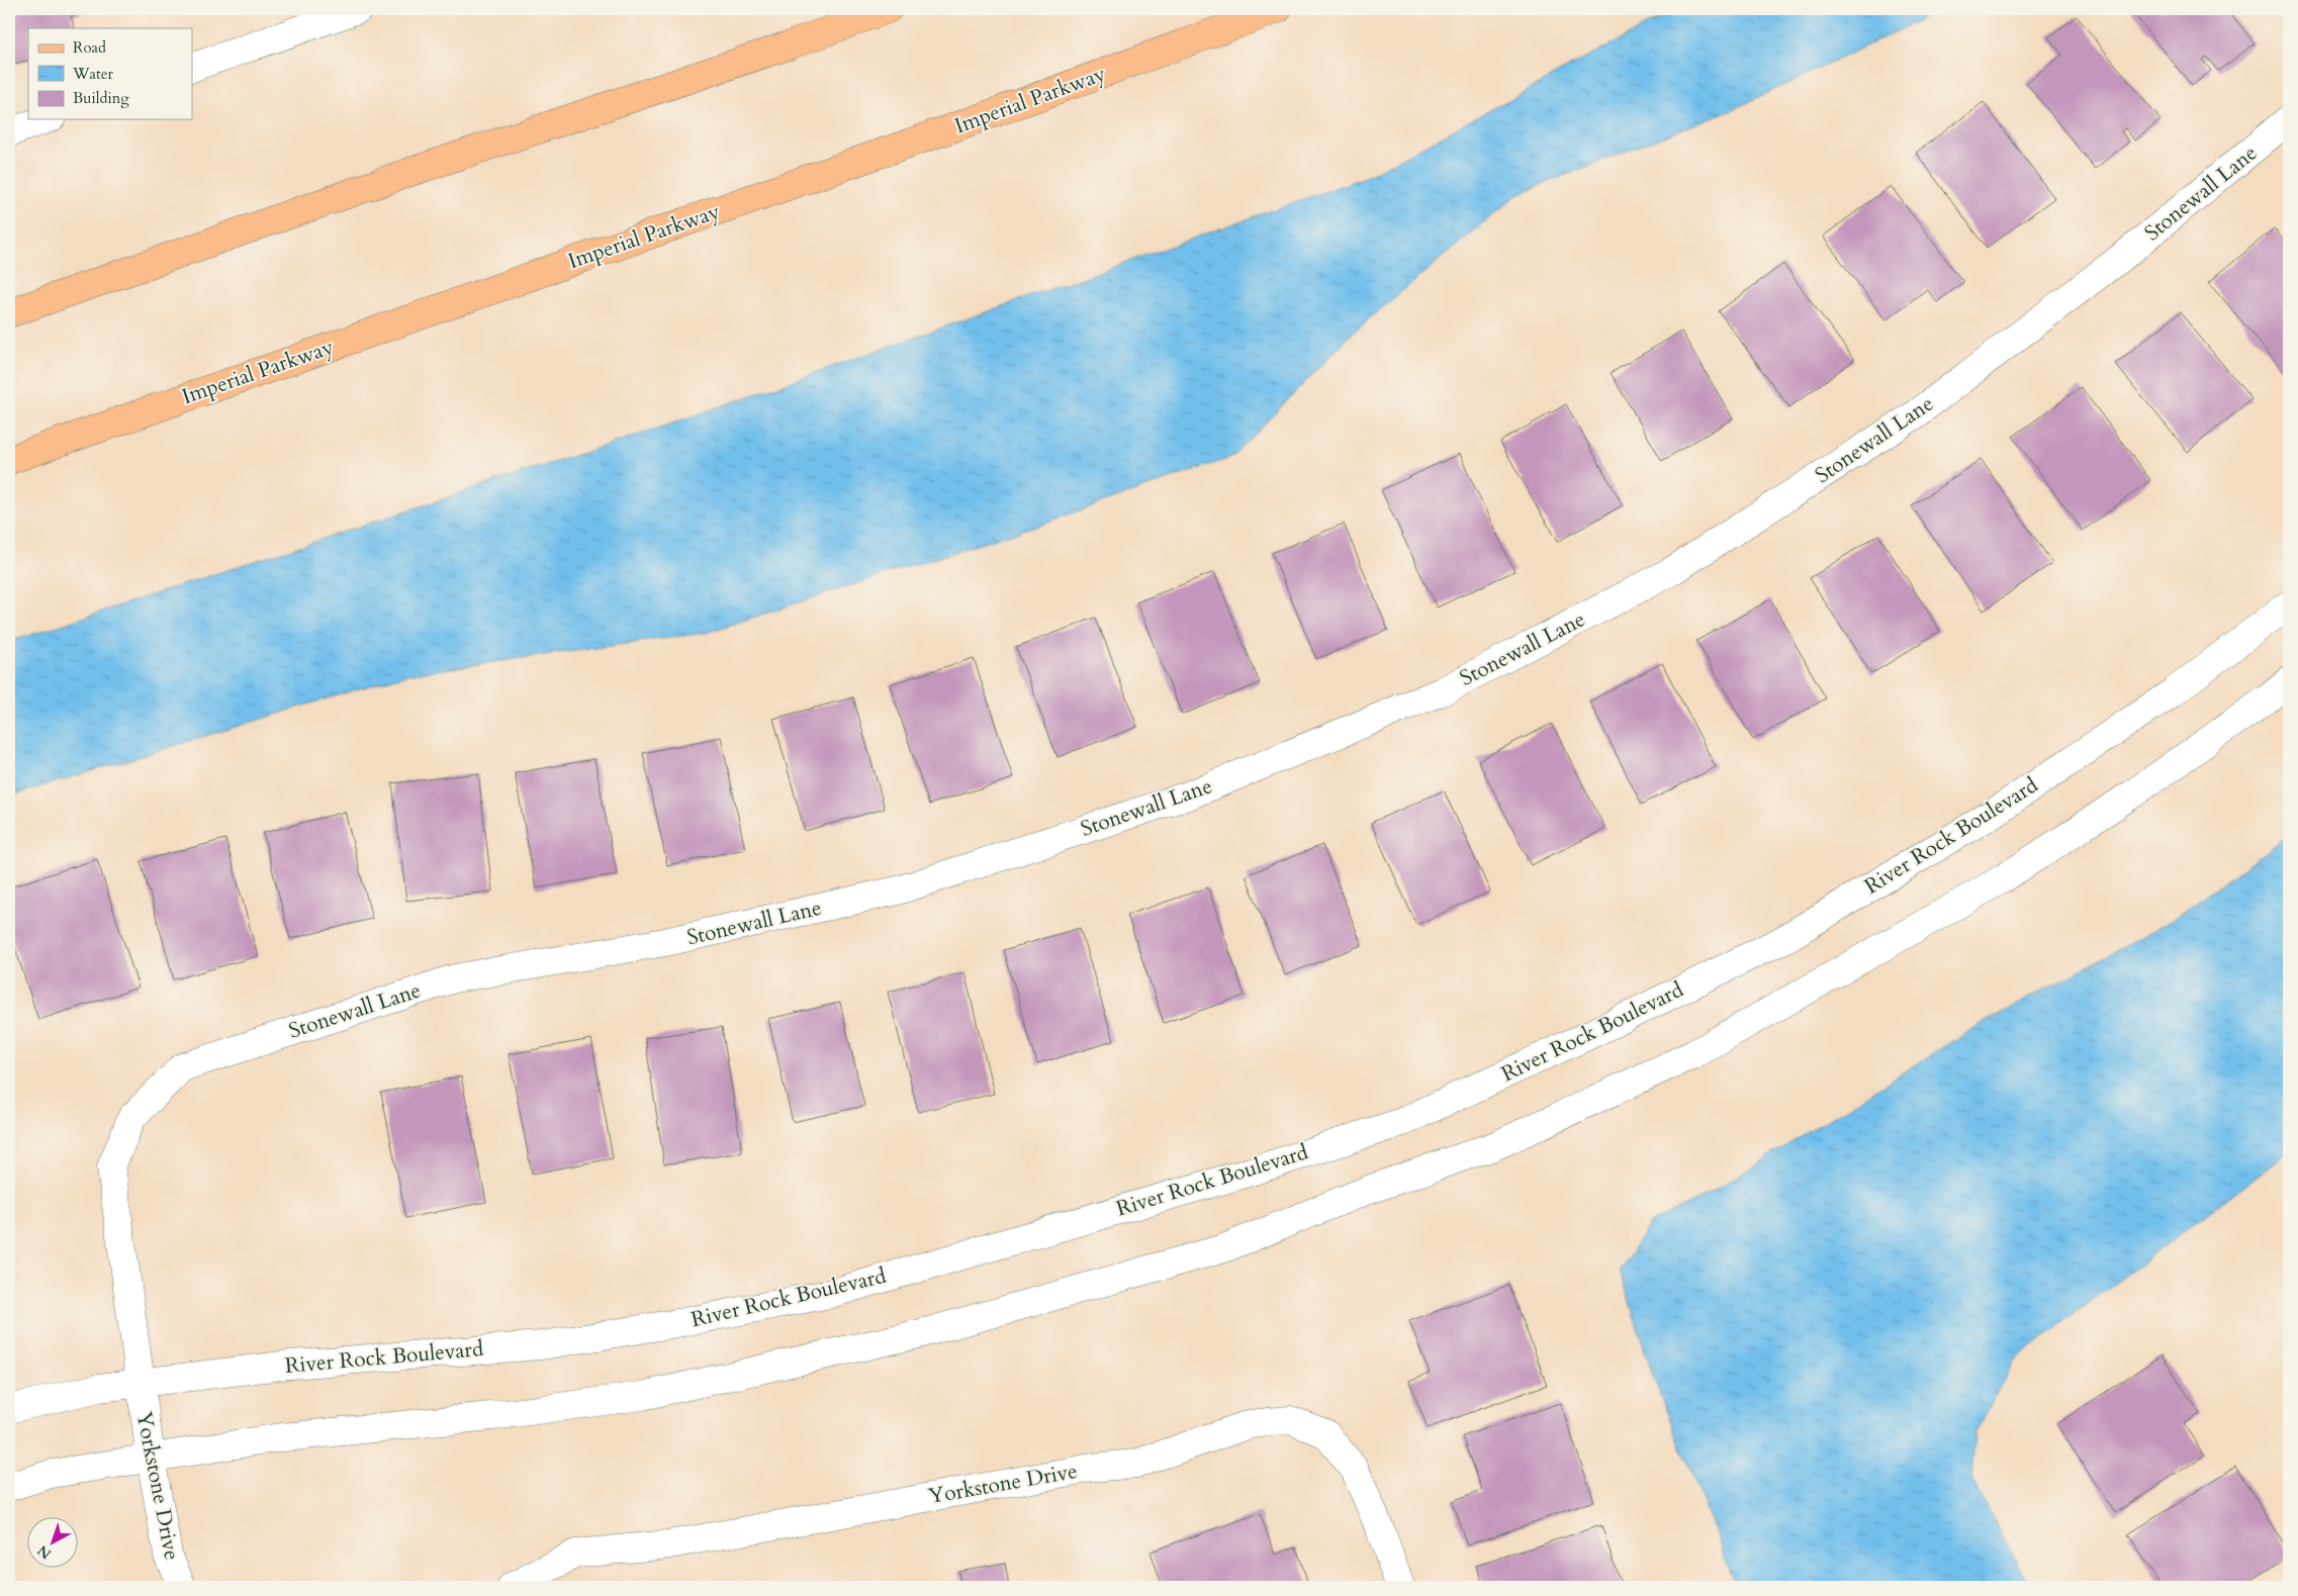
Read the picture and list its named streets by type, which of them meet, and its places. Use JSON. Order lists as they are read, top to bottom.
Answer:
{
  "streets": {
    "main road": ["Imperial Parkway"],
    "street": ["Stonewall Lane", "River Rock Boulevard", "Yorkstone Drive"]
  },
  "crossings": [
    ["Stonewall Lane", "River Rock Boulevard"],
    ["Stonewall Lane", "Yorkstone Drive"],
    ["River Rock Boulevard", "Yorkstone Drive"]
  ],
  "legend": ["Road", "Water", "Building"],
  "north": "bottom left"
}
